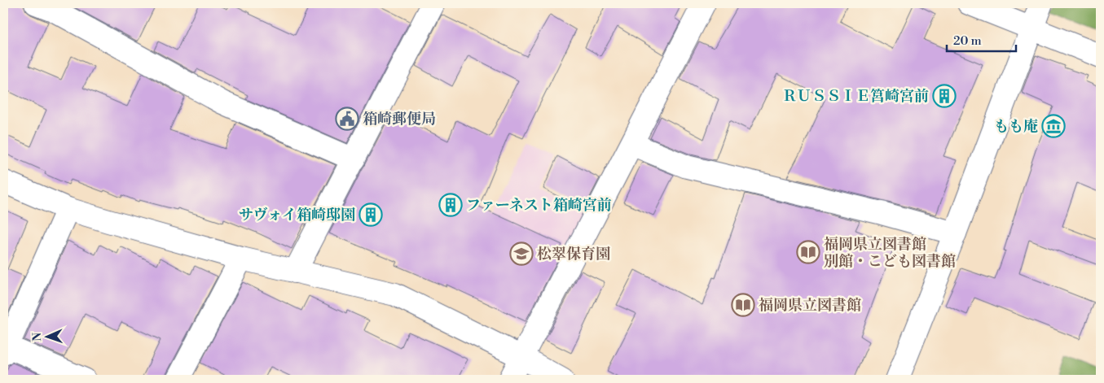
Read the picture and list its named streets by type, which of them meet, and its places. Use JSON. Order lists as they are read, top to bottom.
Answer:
{
  "places": {
    "building": ["ＲＵＳＳＩＥ筥崎宮前", "ファーネスト箱崎宮前", "サヴォイ箱崎邸園"],
    "public building": ["箱崎郵便局"],
    "museum": ["もも庵"],
    "library": ["福岡県立図書館 別館・こども図書館", "福岡県立図書館"],
    "school or university": ["松翠保育園"]
  },
  "scale_bar": "20 m",
  "north": "left"
}
